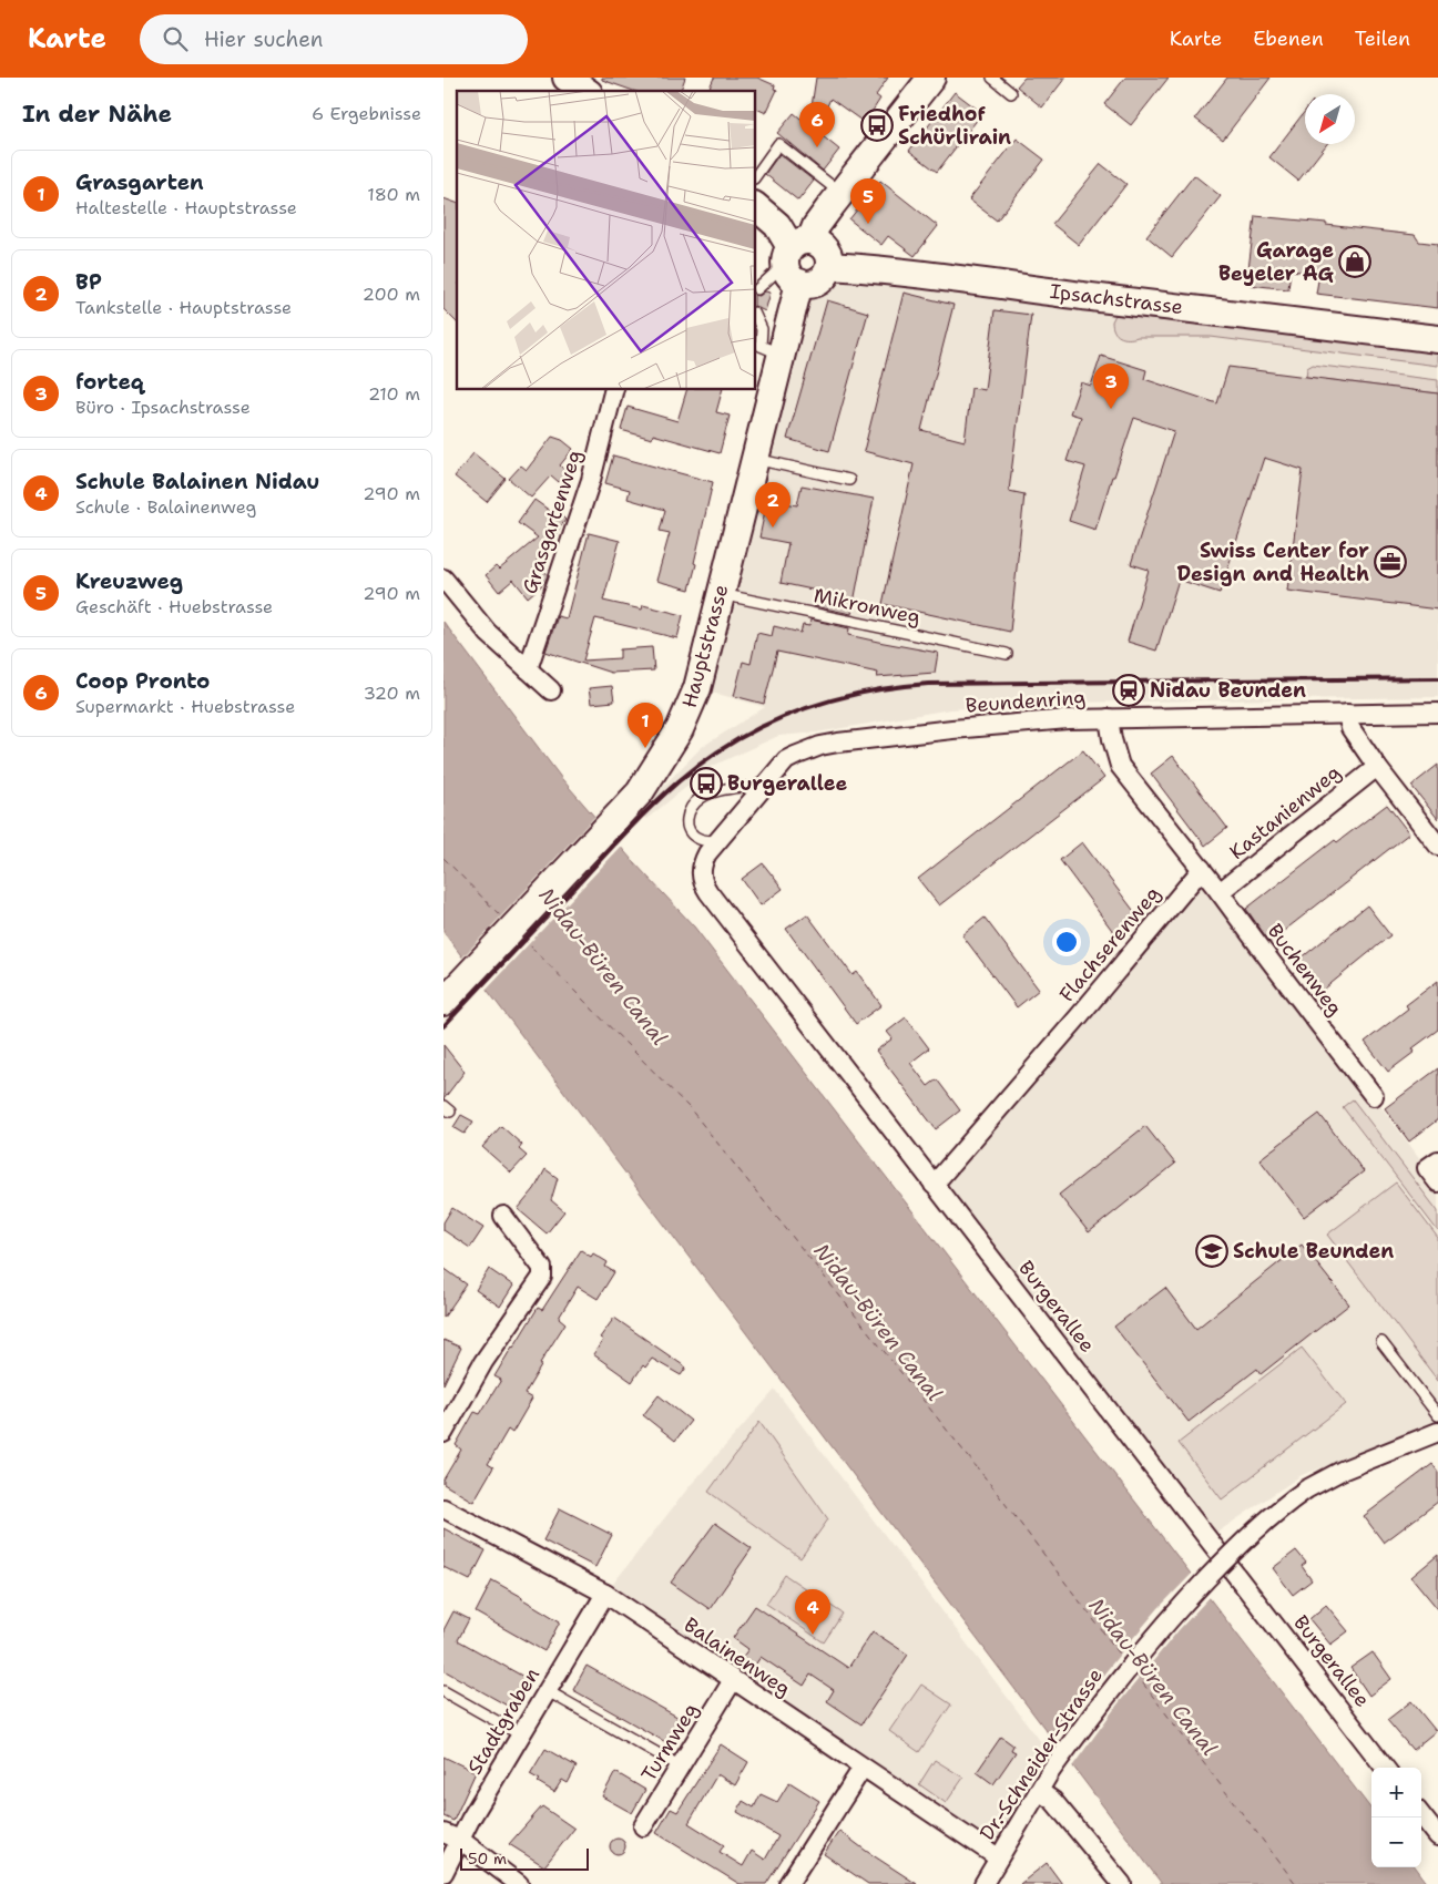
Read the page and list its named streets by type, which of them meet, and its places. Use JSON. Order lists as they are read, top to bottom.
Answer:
{
  "streets": {
    "main road": ["Ipsachstrasse", "Hauptstrasse"],
    "street": [
      "Grasgartenweg",
      "Beundenring",
      "Kastanienweg",
      "Flachserenweg",
      "Buchenweg",
      "Burgerallee",
      "Balainenweg",
      "Stadtgraben",
      "Turmweg",
      "Dr.-Schneider-Strasse"
    ],
    "lane": ["Mikronweg"]
  },
  "crossings": [
    ["Mikronweg", "Hauptstrasse"],
    ["Beundenring", "Burgerallee"],
    ["Kastanienweg", "Buchenweg"],
    ["Flachserenweg", "Buchenweg"],
    ["Flachserenweg", "Burgerallee"],
    ["Balainenweg", "Stadtgraben"],
    ["Balainenweg", "Turmweg"],
    ["Balainenweg", "Dr.-Schneider-Strasse"]
  ],
  "water": ["Nidau-Büren Canal"],
  "places": {
    "bus stop": ["Friedhof Schürlirain", "Burgerallee"],
    "shop": ["Garage Beyeler AG"],
    "office": ["Swiss Center for Design and Health"],
    "station": ["Nidau Beunden"],
    "school or university": ["Schule Beunden"]
  },
  "scale_bar": "50 m",
  "north": "bottom left",
  "page": {
    "header": "Karte",
    "search": "Hier suchen",
    "nav": ["Karte", "Ebenen", "Teilen"],
    "heading": ["In der Nähe", "6 Ergebnisse"],
    "pins": [
      "6",
      "5",
      "3",
      "2",
      "1",
      "4"
    ],
    "list": [
      {
        "mark": "1",
        "name": "Grasgarten",
        "note": "Haltestelle · Hauptstrasse",
        "value": "180 m"
      },
      {
        "mark": "2",
        "name": "BP",
        "note": "Tankstelle · Hauptstrasse",
        "value": "200 m"
      },
      {
        "mark": "3",
        "name": "forteq",
        "note": "Büro · Ipsachstrasse",
        "value": "210 m"
      },
      {
        "mark": "4",
        "name": "Schule Balainen Nidau",
        "note": "Schule · Balainenweg",
        "value": "290 m"
      },
      {
        "mark": "5",
        "name": "Kreuzweg",
        "note": "Geschäft · Huebstrasse",
        "value": "290 m"
      },
      {
        "mark": "6",
        "name": "Coop Pronto",
        "note": "Supermarkt · Huebstrasse",
        "value": "320 m"
      }
    ],
    "map_buttons": ["+", "−"],
    "scale": "50 m"
  }
}
